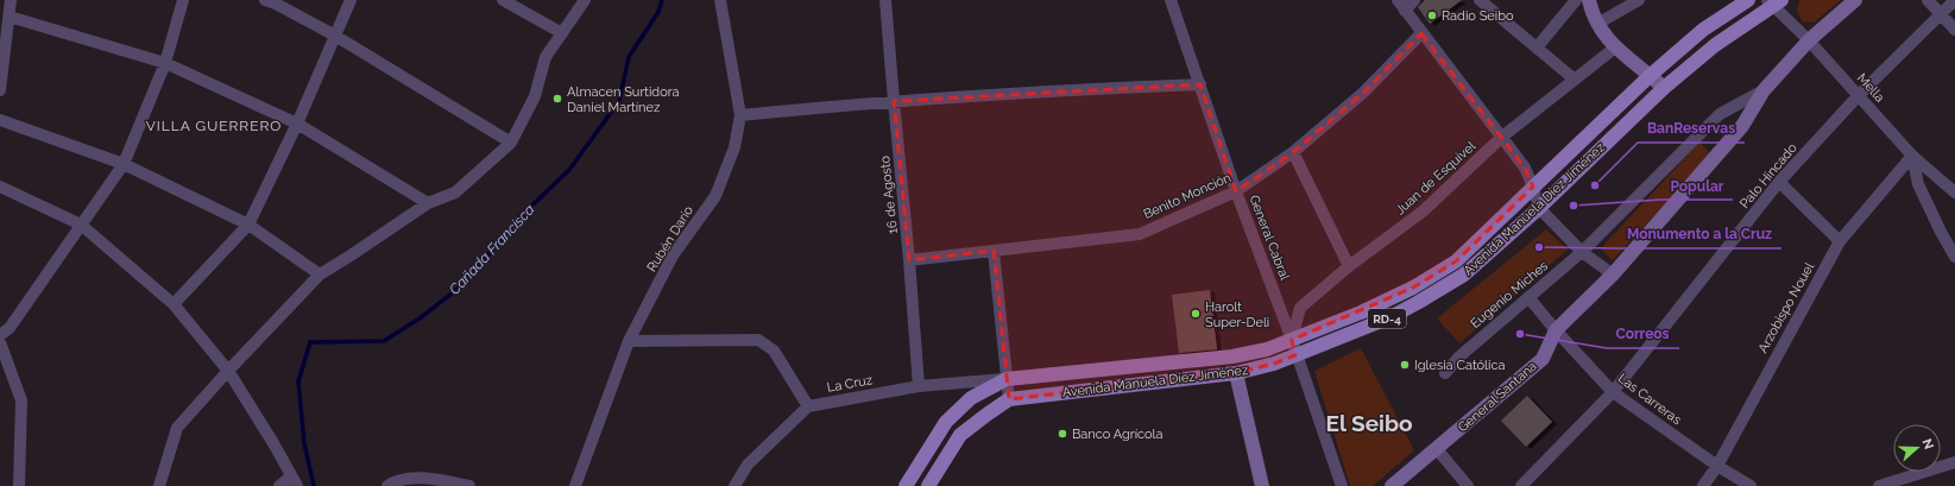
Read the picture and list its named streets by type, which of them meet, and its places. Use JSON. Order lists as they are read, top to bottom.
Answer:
{
  "streets": {
    "main road": ["Avenida Manuela Díez Jiménez", "RD-4"],
    "street": [
      "Mella",
      "Palo Hincado",
      "Juan de Esquivel",
      "16 de Agosto",
      "Benito Monción",
      "General Cabral",
      "Rubén Darío",
      "Eugenio Miches",
      "Arzobispo Nouel",
      "La Cruz",
      "General Santana",
      "Las Carreras"
    ]
  },
  "crossings": [
    ["Mella", "Palo Hincado"],
    ["Mella", "Avenida Manuela Díez Jiménez"],
    ["Mella", "Arzobispo Nouel"],
    ["Mella", "General Santana"],
    ["Palo Hincado", "Las Carreras"],
    ["Juan de Esquivel", "Avenida Manuela Díez Jiménez"],
    ["Juan de Esquivel", "General Cabral"],
    ["16 de Agosto", "Benito Monción"],
    ["16 de Agosto", "La Cruz"],
    ["Benito Monción", "General Cabral"],
    ["Avenida Manuela Díez Jiménez", "General Cabral"],
    ["Avenida Manuela Díez Jiménez", "La Cruz"],
    ["Eugenio Miches", "General Santana"],
    ["Eugenio Miches", "Las Carreras"],
    ["Arzobispo Nouel", "Las Carreras"],
    ["General Santana", "Las Carreras"]
  ],
  "districts": ["VILLA GUERRERO", "El Seibo"],
  "water": ["Cañada Francisca"],
  "places": [
    "Radio Seibo",
    "Almacen Surtidora Daniel Martínez",
    "BanReservas",
    "Popular",
    "Monumento a la Cruz",
    "Harolt Super-Deli",
    "Correos",
    "Iglesia Católica",
    "Banco Agrícola"
  ],
  "north": "right"
}
